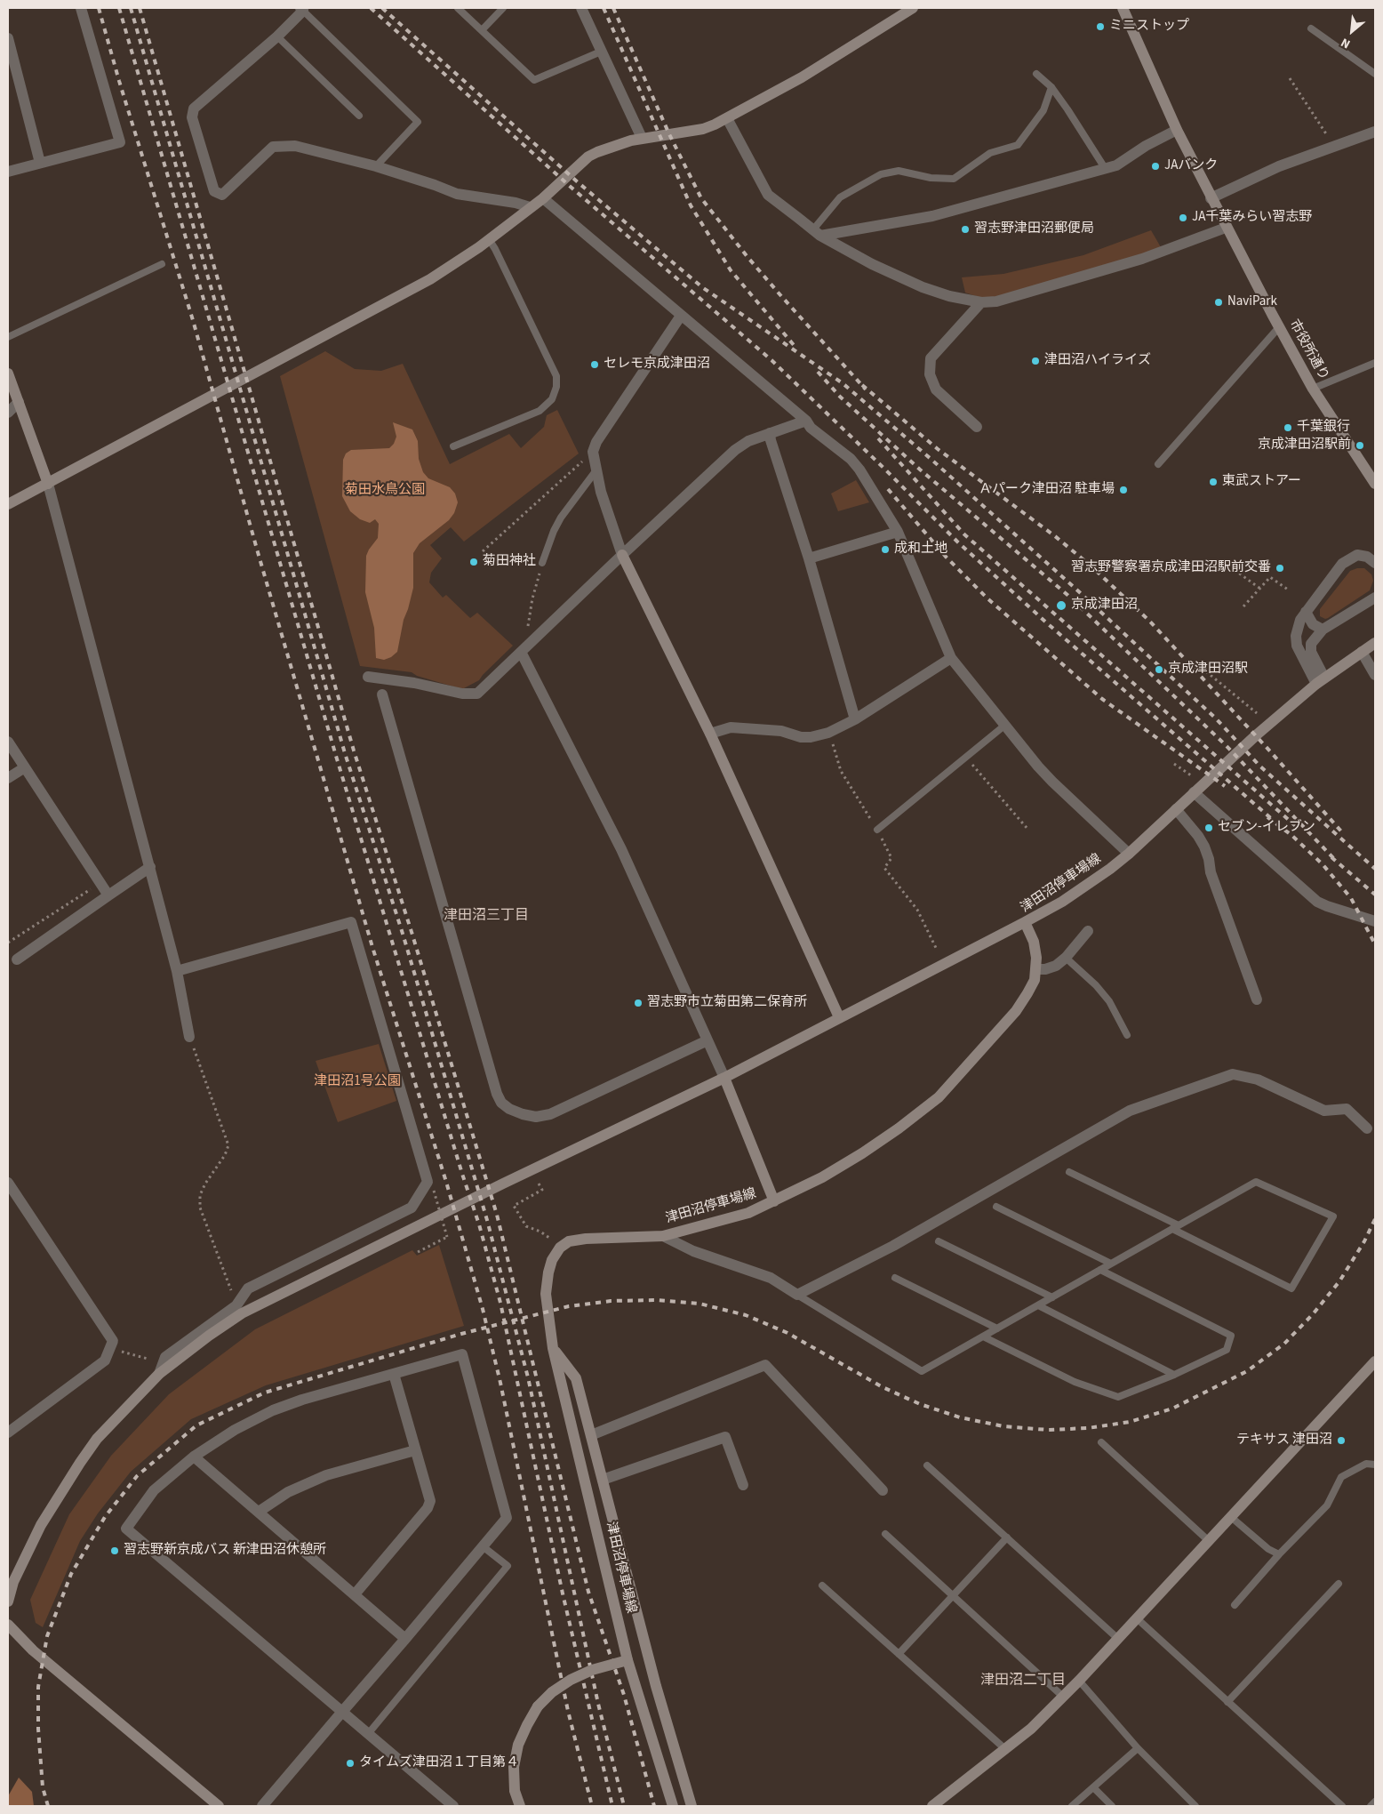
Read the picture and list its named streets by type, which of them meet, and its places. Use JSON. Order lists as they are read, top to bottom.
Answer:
{
  "streets": {
    "street": ["市役所通り", "津田沼停車場線"]
  },
  "districts": ["津田沼三丁目", "津田沼二丁目"],
  "parks": ["菊田水鳥公園", "津田沼1号公園"],
  "places": [
    "ミニストップ",
    "JAバンク",
    "JA千葉みらい習志野",
    "習志野津田沼郵便局",
    "NaviPark",
    "津田沼ハイライズ",
    "セレモ京成津田沼",
    "千葉銀行",
    "京成津田沼駅前",
    "東武ストアー",
    "Ａパーク津田沼 駐車場",
    "成和土地",
    "菊田神社",
    "習志野警察署京成津田沼駅前交番",
    "京成津田沼",
    "京成津田沼駅",
    "セブン-イレブン",
    "習志野市立菊田第二保育所",
    "テキサス 津田沼",
    "習志野新京成バス 新津田沼休憩所",
    "タイムズ津田沼１丁目第４"
  ],
  "north": "bottom left"
}
